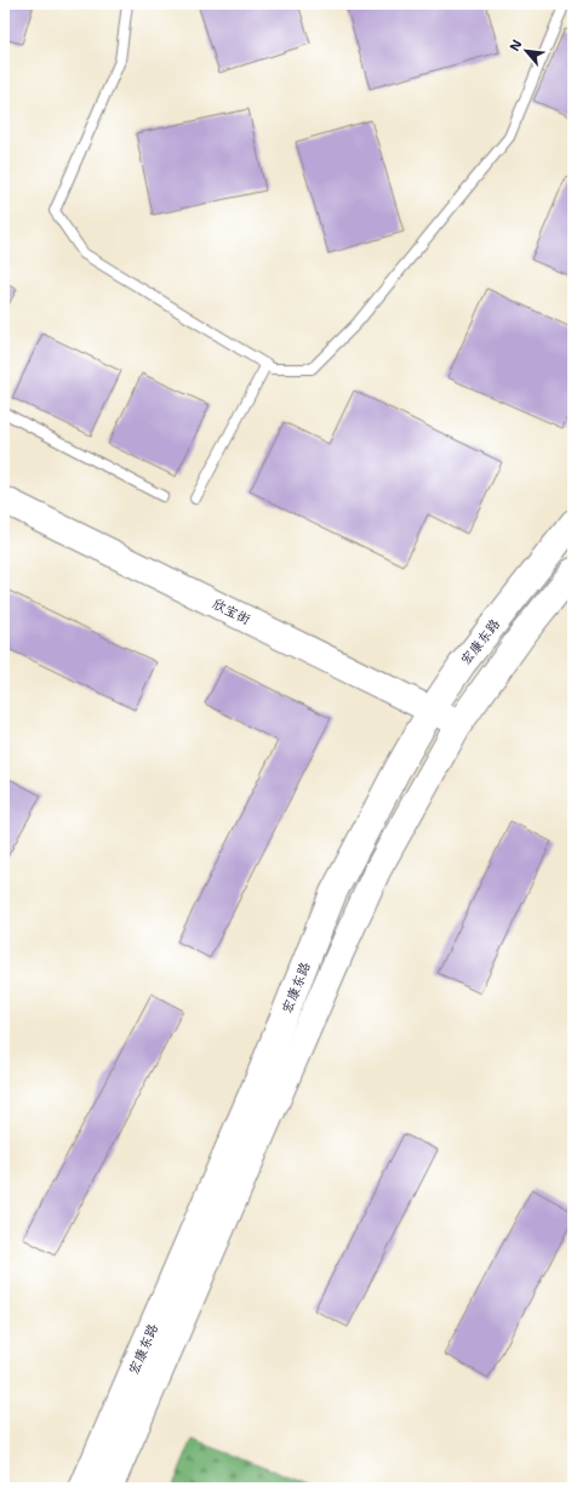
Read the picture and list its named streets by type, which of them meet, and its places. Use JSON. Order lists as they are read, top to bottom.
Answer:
{
  "streets": {
    "main road": ["欣宝街", "宏康东路"]
  },
  "crossings": [
    ["欣宝街", "宏康东路"]
  ],
  "north": "top left"
}
